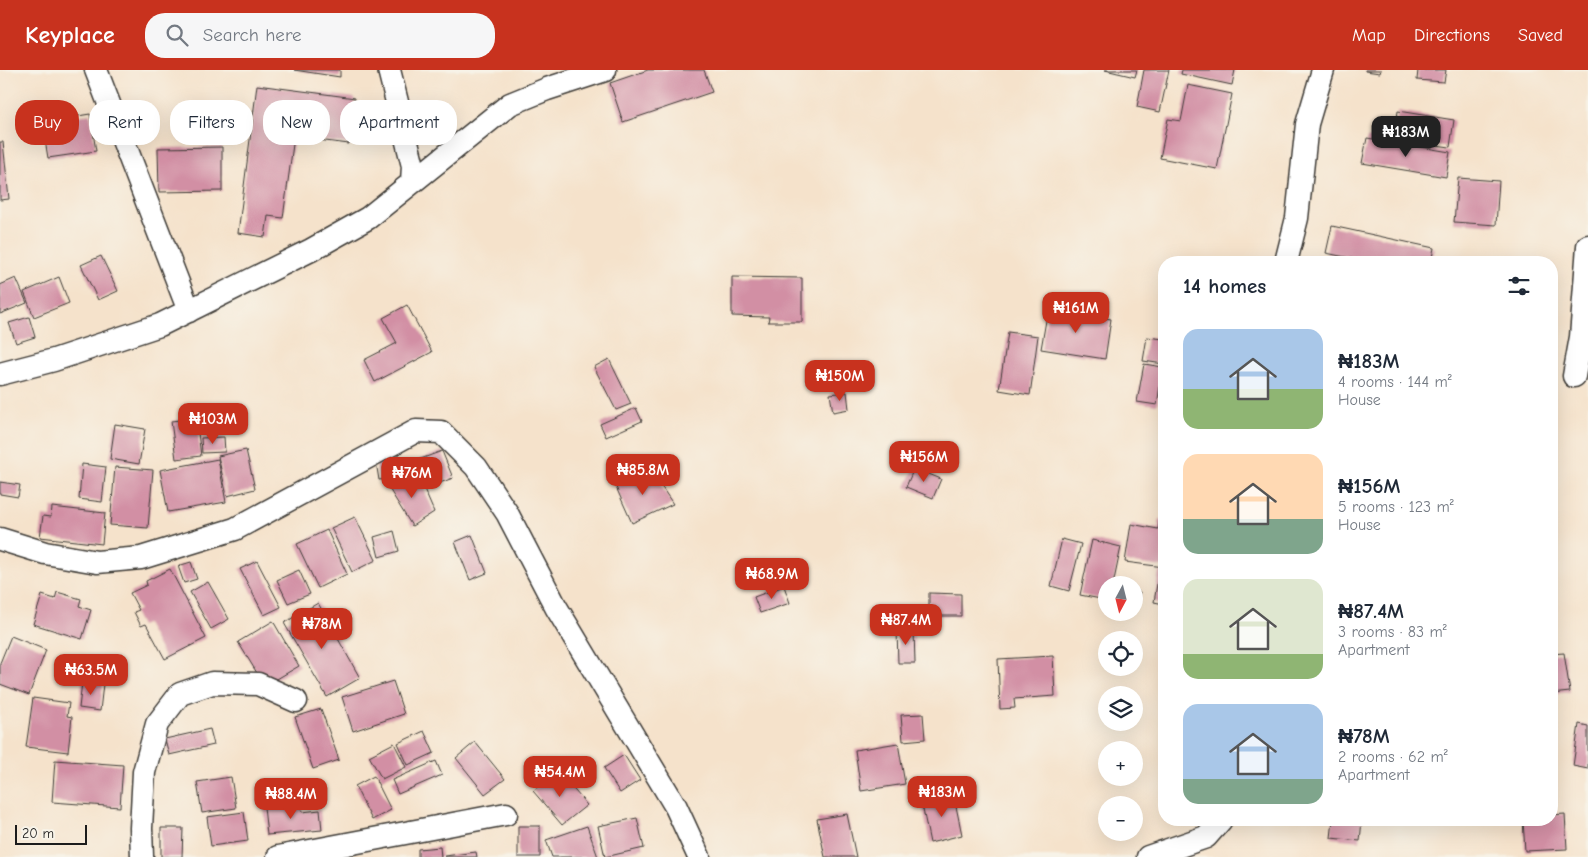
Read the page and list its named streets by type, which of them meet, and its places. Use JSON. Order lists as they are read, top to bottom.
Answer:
{
  "scale_bar": "20 m",
  "north": "bottom",
  "page": {
    "header": "Keyplace",
    "search": "Search here",
    "nav": ["Map", "Directions", "Saved"],
    "chip": [
      "Buy",
      "Rent",
      "Filters",
      "New",
      "Apartment"
    ],
    "price": [
      "₦183M",
      "₦161M",
      "₦150M",
      "₦103M",
      "₦156M",
      "₦85.8M",
      "₦76M",
      "₦68.9M",
      "₦87.4M",
      "₦78M",
      "₦63.5M",
      "₦54.4M",
      "₦183M",
      "₦88.4M"
    ],
    "heading": "14 homes",
    "list": [
      {
        "name": "₦183M",
        "note": "4 rooms · 144 m² · House"
      },
      {
        "name": "₦156M",
        "note": "5 rooms · 123 m² · House"
      },
      {
        "name": "₦87.4M",
        "note": "3 rooms · 83 m² · Apartment"
      },
      {
        "name": "₦78M",
        "note": "2 rooms · 62 m² · Apartment"
      }
    ],
    "map_buttons": ["+", "−"],
    "scale": "20 m"
  }
}
